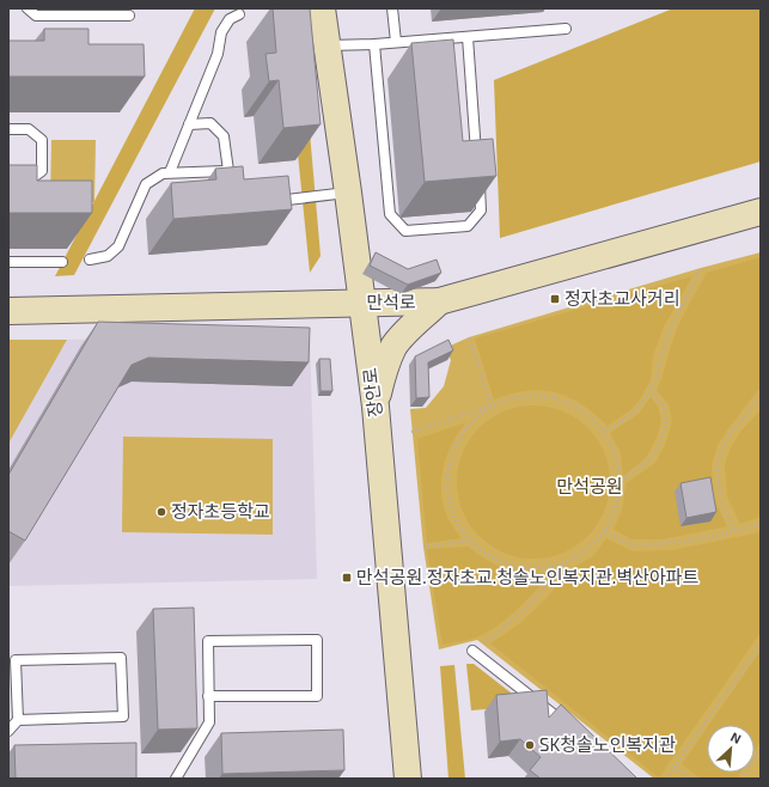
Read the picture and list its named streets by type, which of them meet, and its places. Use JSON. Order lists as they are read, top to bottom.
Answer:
{
  "streets": {
    "main road": ["만석로", "장안로"]
  },
  "crossings": [
    ["만석로", "장안로"]
  ],
  "parks": ["만석공원"],
  "places": {
    "transit": ["정자초교사거리", "만석공원.정자초교.청솔노인복지관.벽산아파트"],
    "other": ["정자초등학교", "SK청솔노인복지관"]
  },
  "north": "top right"
}
